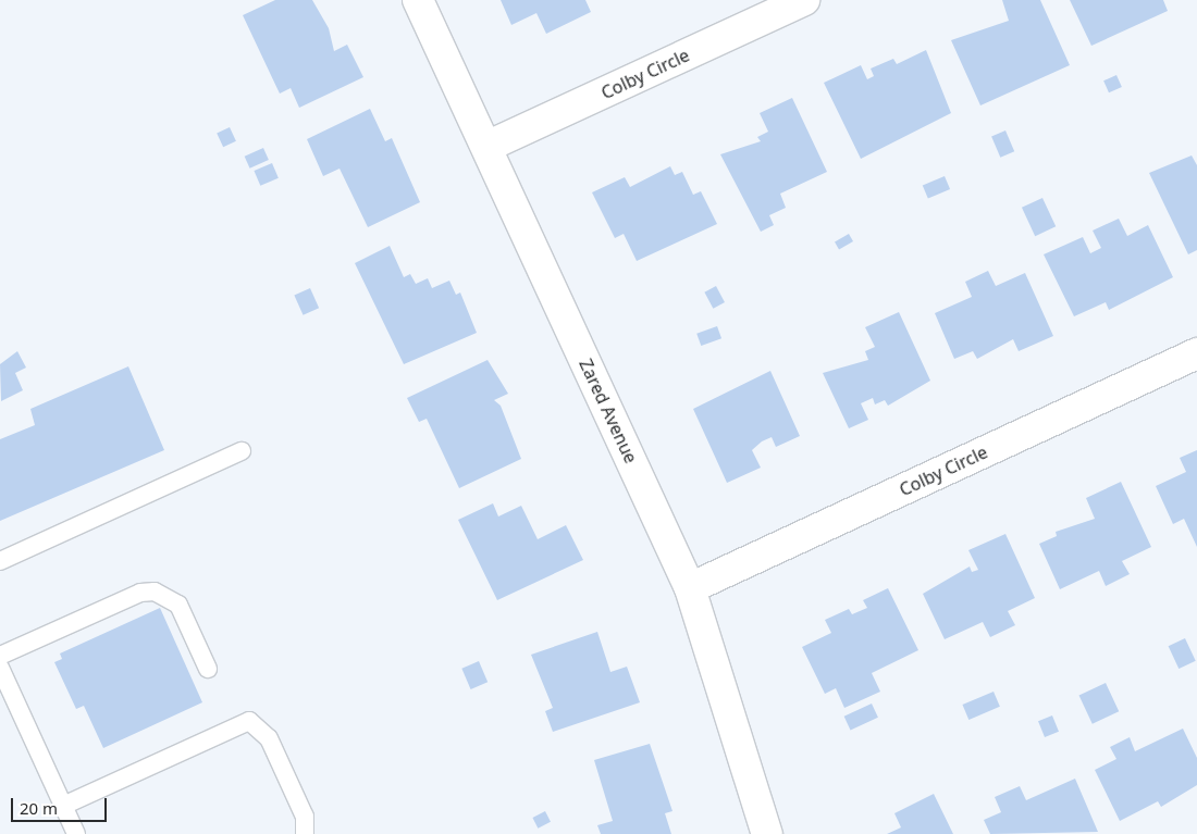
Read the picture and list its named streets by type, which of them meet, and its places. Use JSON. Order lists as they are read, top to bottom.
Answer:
{
  "streets": {
    "street": ["Colby Circle", "Zared Avenue"]
  },
  "crossings": [
    ["Colby Circle", "Zared Avenue"]
  ],
  "scale_bar": "20 m"
}
